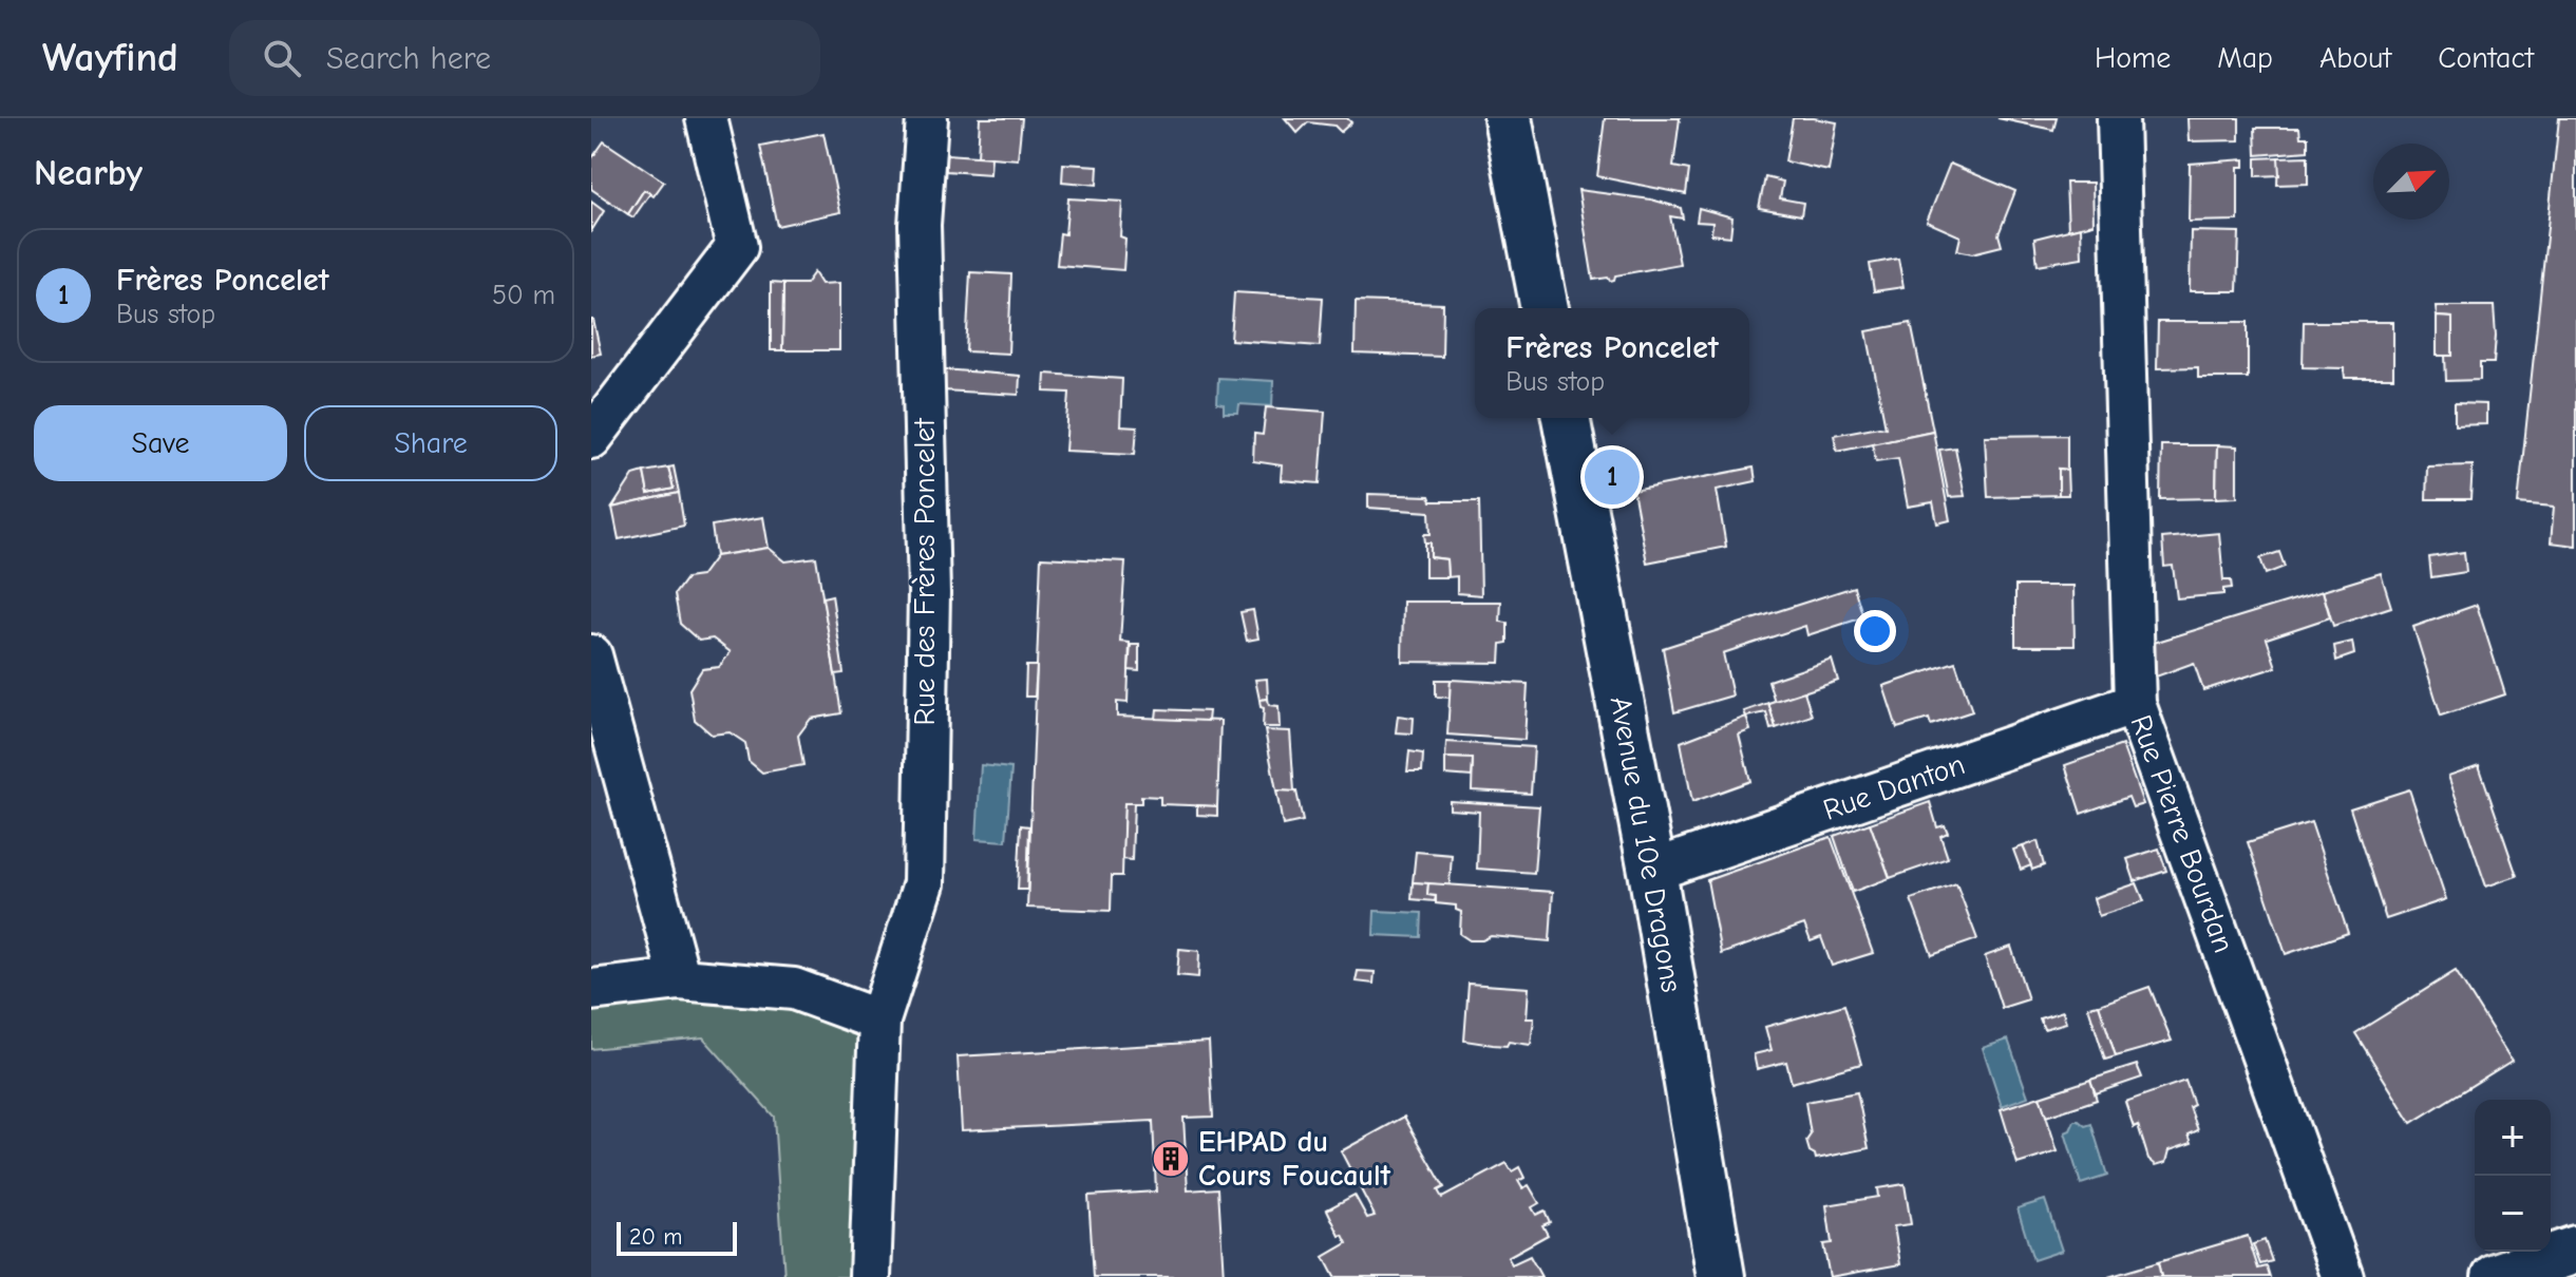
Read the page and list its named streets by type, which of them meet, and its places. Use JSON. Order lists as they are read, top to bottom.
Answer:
{
  "streets": {
    "main road": ["Avenue du 10e Dragons"],
    "street": ["Rue des Frères Poncelet", "Rue Danton", "Rue Pierre Bourdan"]
  },
  "crossings": [
    ["Rue Danton", "Rue Pierre Bourdan"],
    ["Rue Danton", "Avenue du 10e Dragons"]
  ],
  "places": {
    "building": ["EHPAD du Cours Foucault"]
  },
  "scale_bar": "20 m",
  "north": "top right",
  "page": {
    "header": "Wayfind",
    "search": "Search here",
    "nav": [
      "Home",
      "Map",
      "About",
      "Contact"
    ],
    "heading": "Nearby",
    "list": [
      {
        "mark": "1",
        "name": "Frères Poncelet",
        "note": "Bus stop",
        "value": "50 m"
      }
    ],
    "popup": ["Frères Poncelet", "Bus stop"],
    "buttons": ["Save", "Share"],
    "pins": "1",
    "map_buttons": ["+", "−"],
    "scale": "20 m"
  }
}
